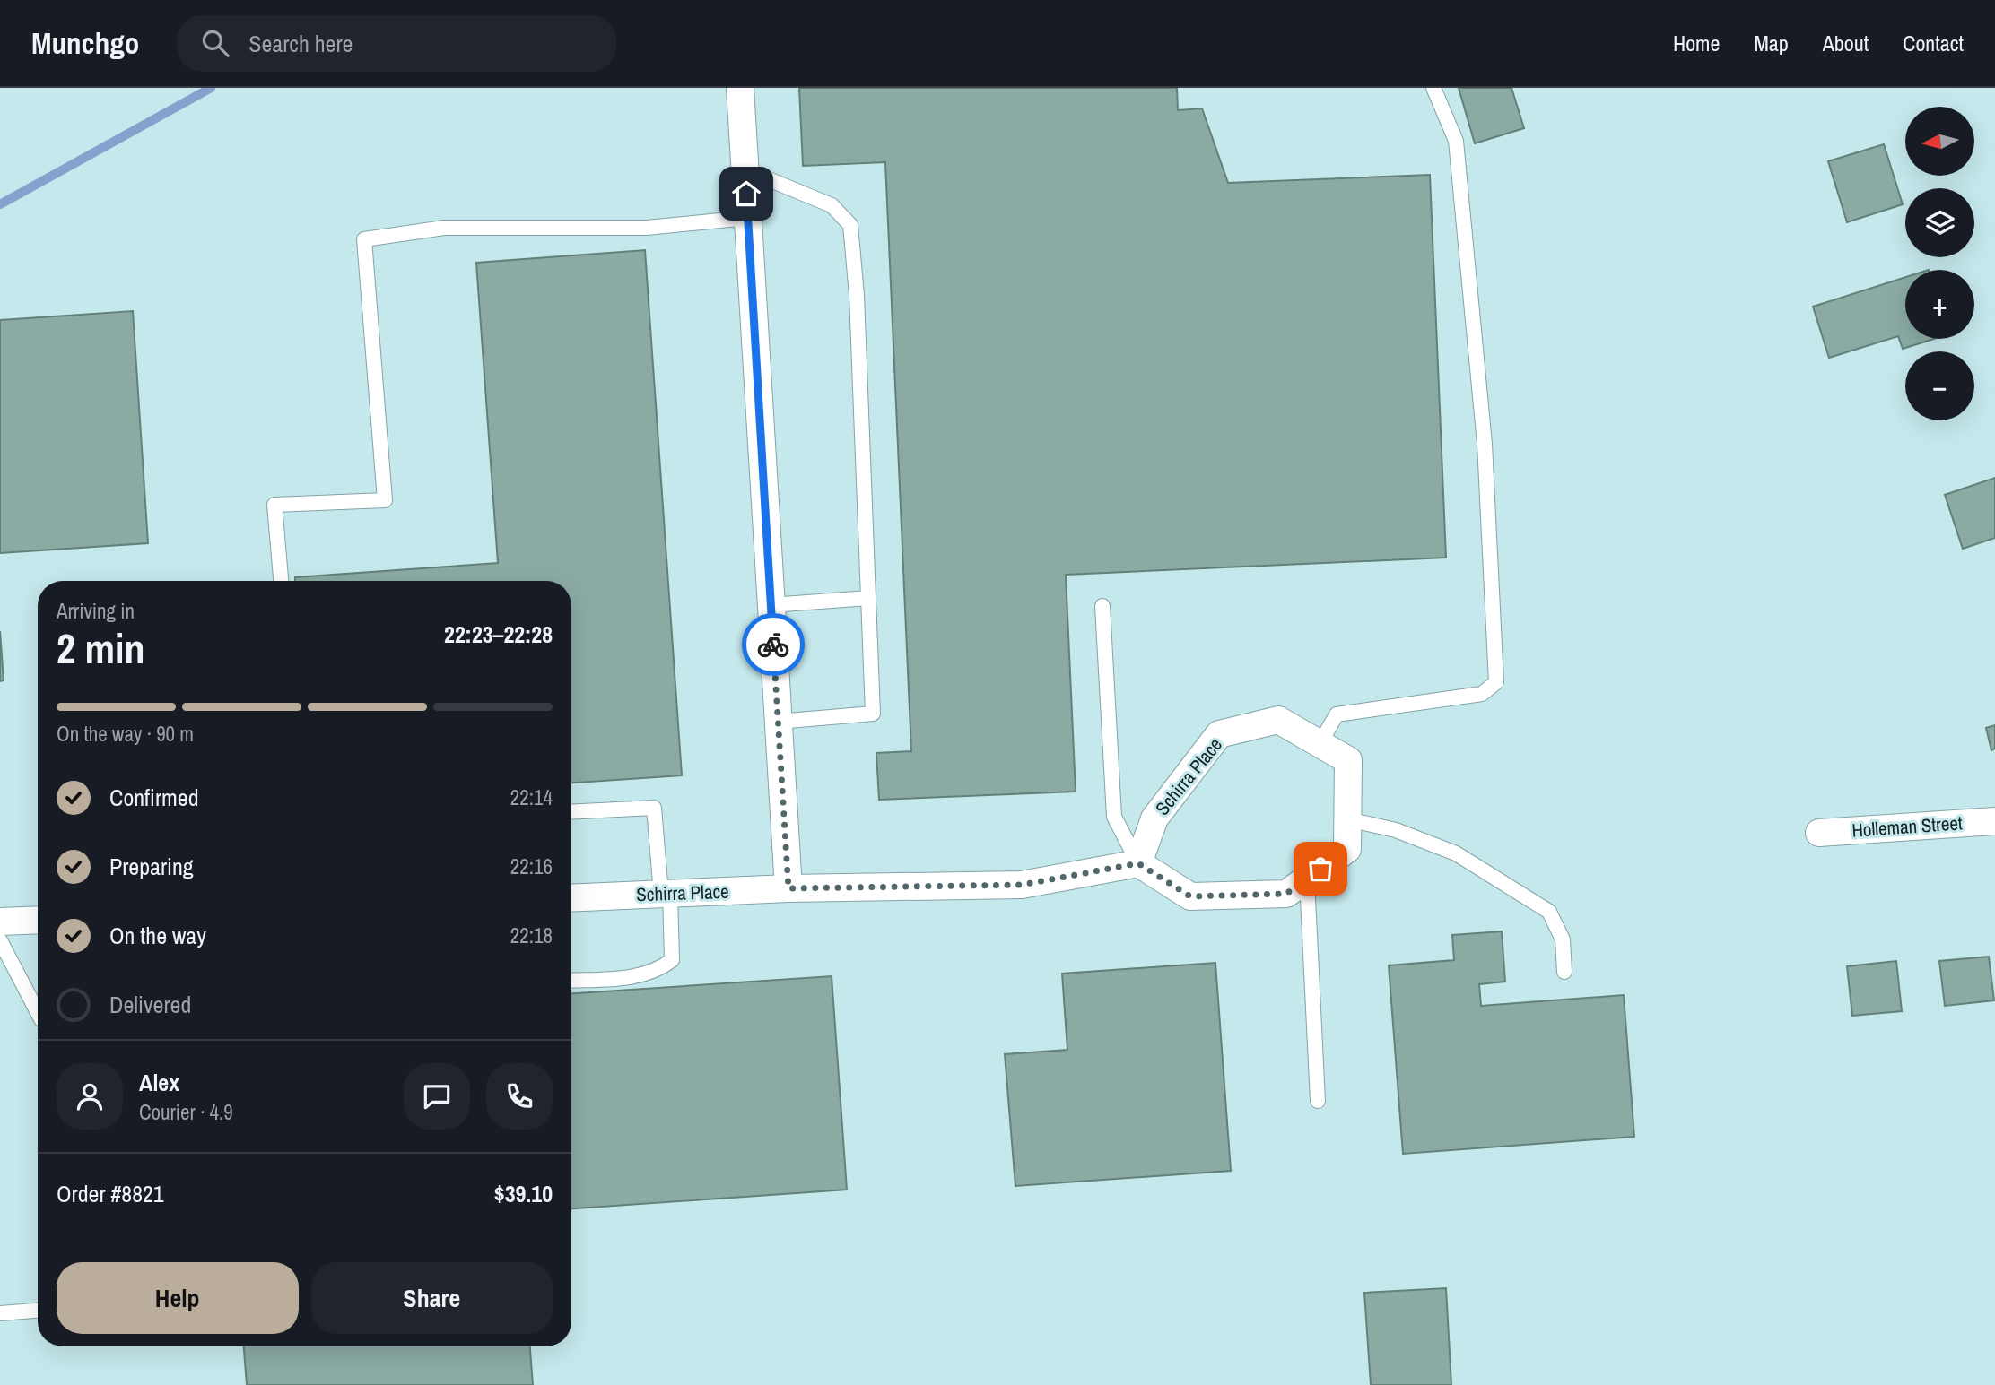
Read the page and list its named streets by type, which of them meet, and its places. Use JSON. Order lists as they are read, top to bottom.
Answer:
{
  "streets": {
    "street": ["Schirra Place", "Holleman Street"]
  },
  "north": "left",
  "page": {
    "header": "Munchgo",
    "search": "Search here",
    "nav": [
      "Home",
      "Map",
      "About",
      "Contact"
    ],
    "map_buttons": ["+", "−"],
    "heading": ["2 min", "Arriving in", "22:23–22:28"],
    "panel": [
      "Alex",
      "Courier · 4.9",
      "Order #8821",
      "$39.10"
    ],
    "bar": "On the way · 90 m",
    "list": [
      ["Confirmed", "22:14"],
      ["Preparing", "22:16"],
      ["On the way", "22:18"],
      "Delivered"
    ],
    "buttons": ["Help", "Share"]
  }
}
